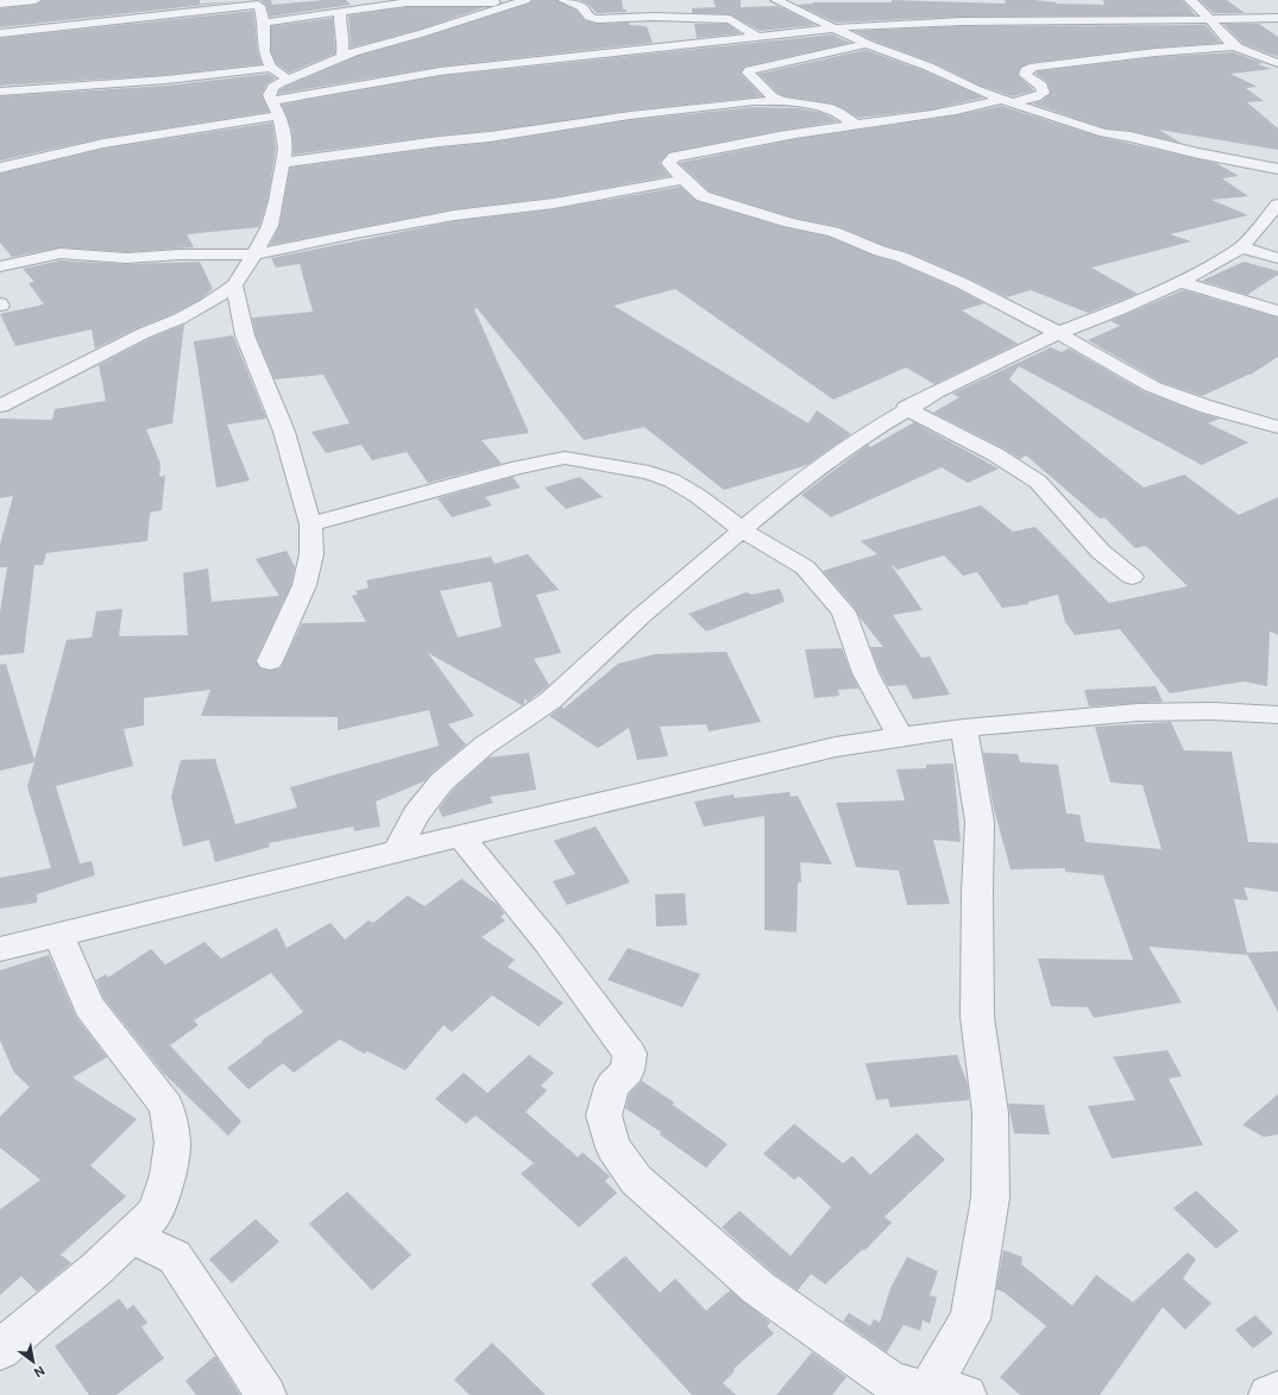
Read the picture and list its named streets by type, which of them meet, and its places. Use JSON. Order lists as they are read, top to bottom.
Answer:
{
  "north": "bottom right"
}
